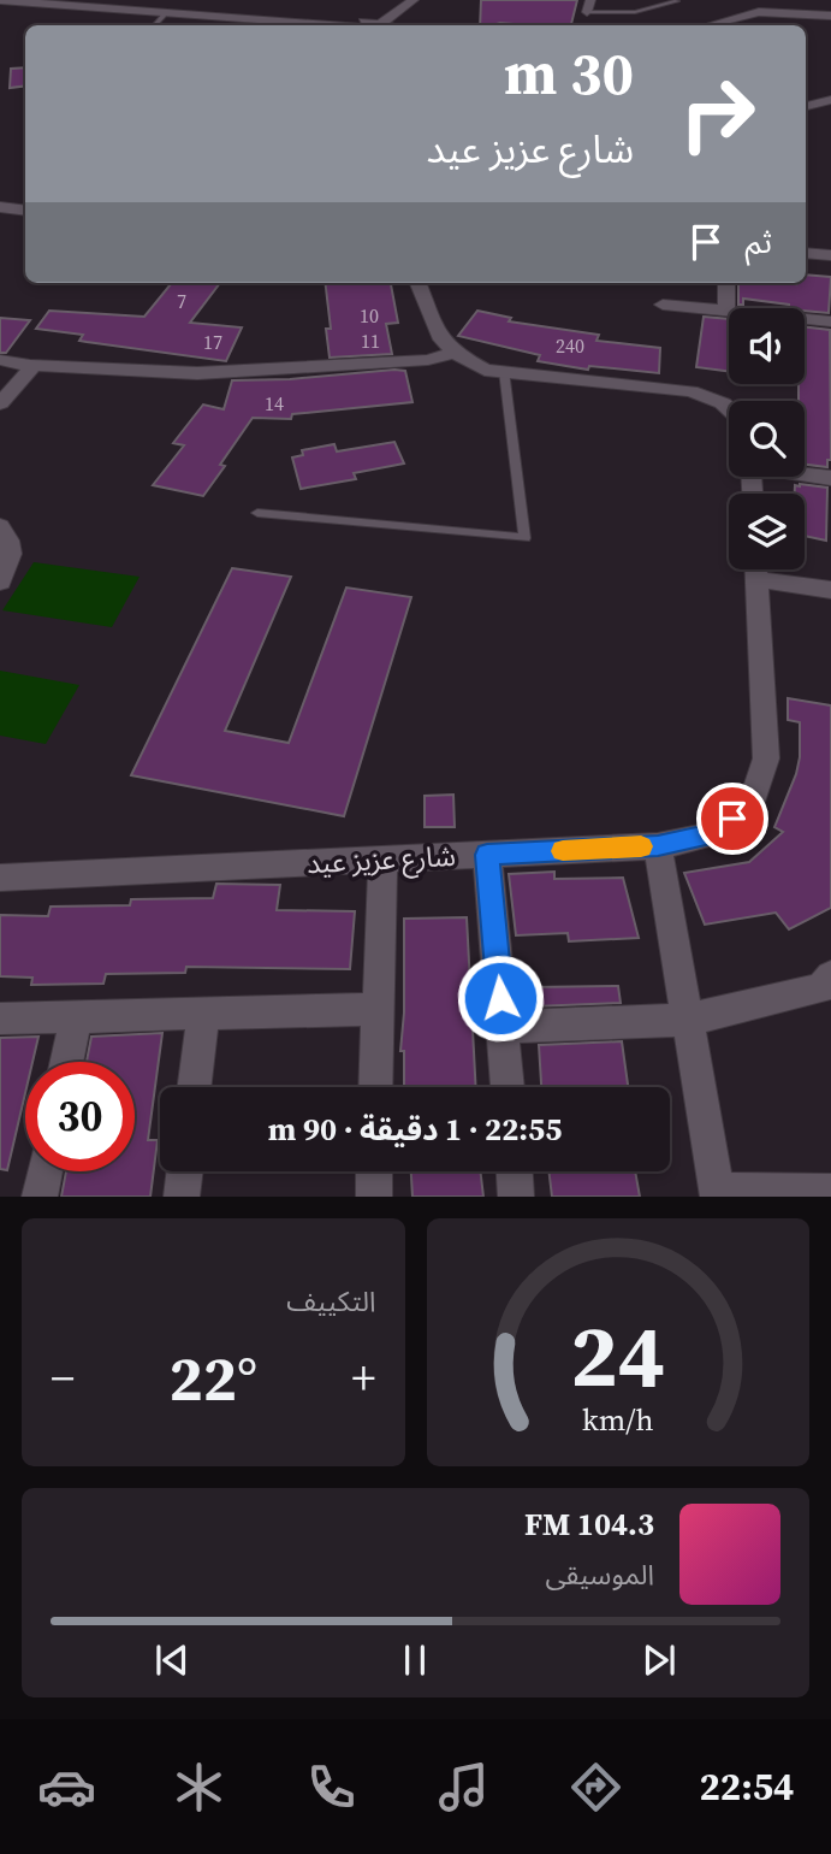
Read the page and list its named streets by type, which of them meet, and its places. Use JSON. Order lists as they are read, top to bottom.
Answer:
{
  "streets": {
    "street": ["شارع عزيز عيد"]
  },
  "house_numbers": [
    "7",
    "10",
    "11",
    "17",
    "240",
    "14"
  ],
  "page": {
    "turn": ["30 m", "شارع عزيز عيد"],
    "then": "ثم",
    "limit": "30",
    "trip": "22:55 · 1 دقيقة · 90 m",
    "tile": "التكييف",
    "heat": ["−", "22°", "+"],
    "song": ["104.3 FM", "الموسيقى"],
    "tabs": "22:54",
    "gauge": ["24", "km/h"]
  }
}
